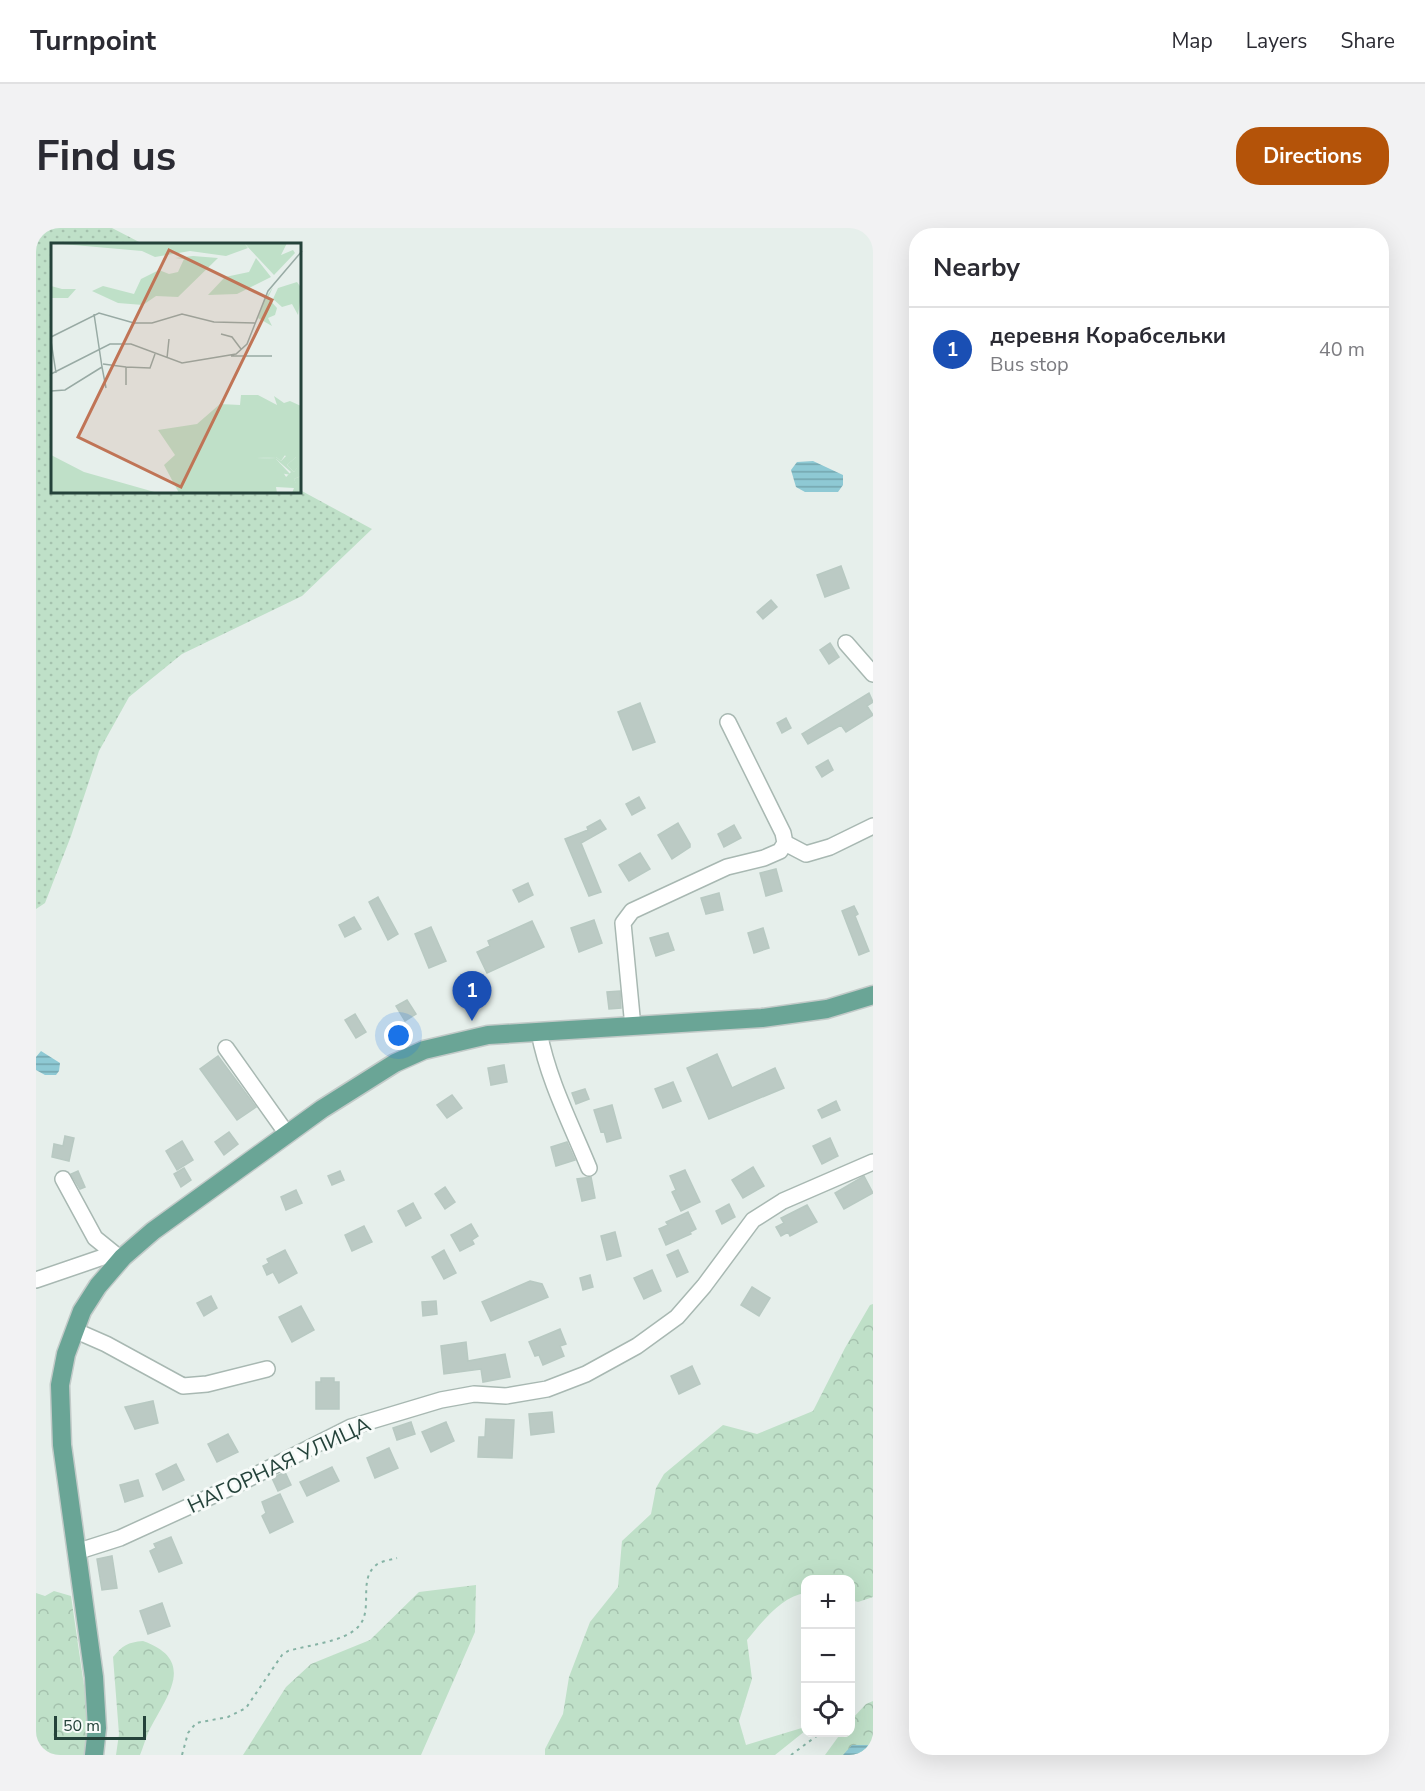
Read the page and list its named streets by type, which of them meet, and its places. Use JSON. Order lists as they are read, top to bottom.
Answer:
{
  "streets": {
    "street": ["НАГОРНАЯ УЛИЦА"]
  },
  "scale_bar": "50 m",
  "page": {
    "header": "Turnpoint",
    "nav": ["Map", "Layers", "Share"],
    "buttons": "Directions",
    "title": "Find us",
    "heading": "Nearby",
    "list": [
      {
        "mark": "1",
        "name": "деревня Корабсельки",
        "note": "Bus stop",
        "value": "40 m"
      }
    ],
    "pins": "1",
    "map_buttons": ["+", "−"],
    "scale": "50 m"
  }
}
